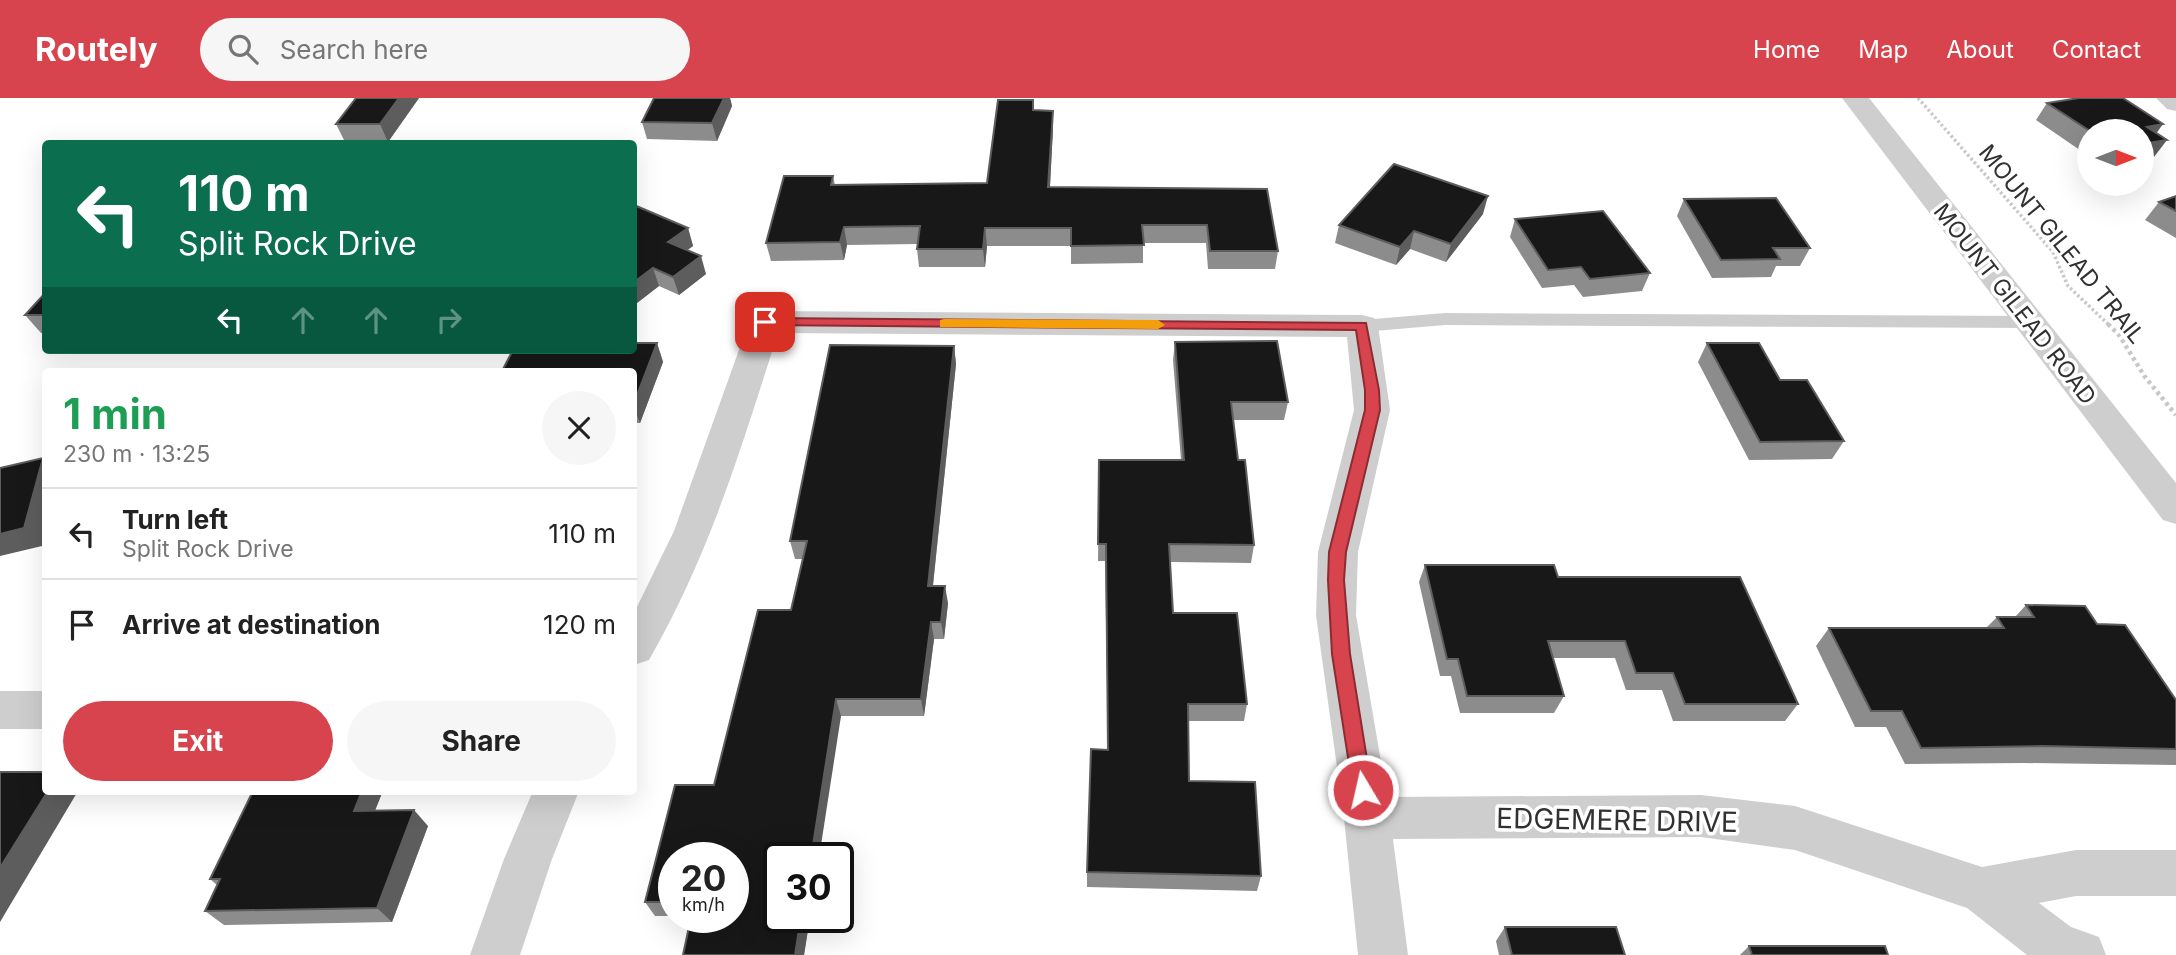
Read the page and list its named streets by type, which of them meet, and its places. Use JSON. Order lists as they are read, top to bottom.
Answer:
{
  "streets": {
    "street": ["MOUNT GILEAD ROAD", "EDGEMERE DRIVE"],
    "path": ["MOUNT GILEAD TRAIL"]
  },
  "north": "right",
  "page": {
    "header": "Routely",
    "search": "Search here",
    "nav": [
      "Home",
      "Map",
      "About",
      "Contact"
    ],
    "turn": ["110 m", "Split Rock Drive"],
    "heading": ["1 min", "230 m · 13:25"],
    "list": [
      {
        "name": "Turn left",
        "note": "Split Rock Drive",
        "value": "110 m"
      },
      {
        "name": "Arrive at destination",
        "value": "120 m"
      }
    ],
    "buttons": ["Exit", "Share"],
    "speed": "20 km/h",
    "limit": "30"
  }
}
